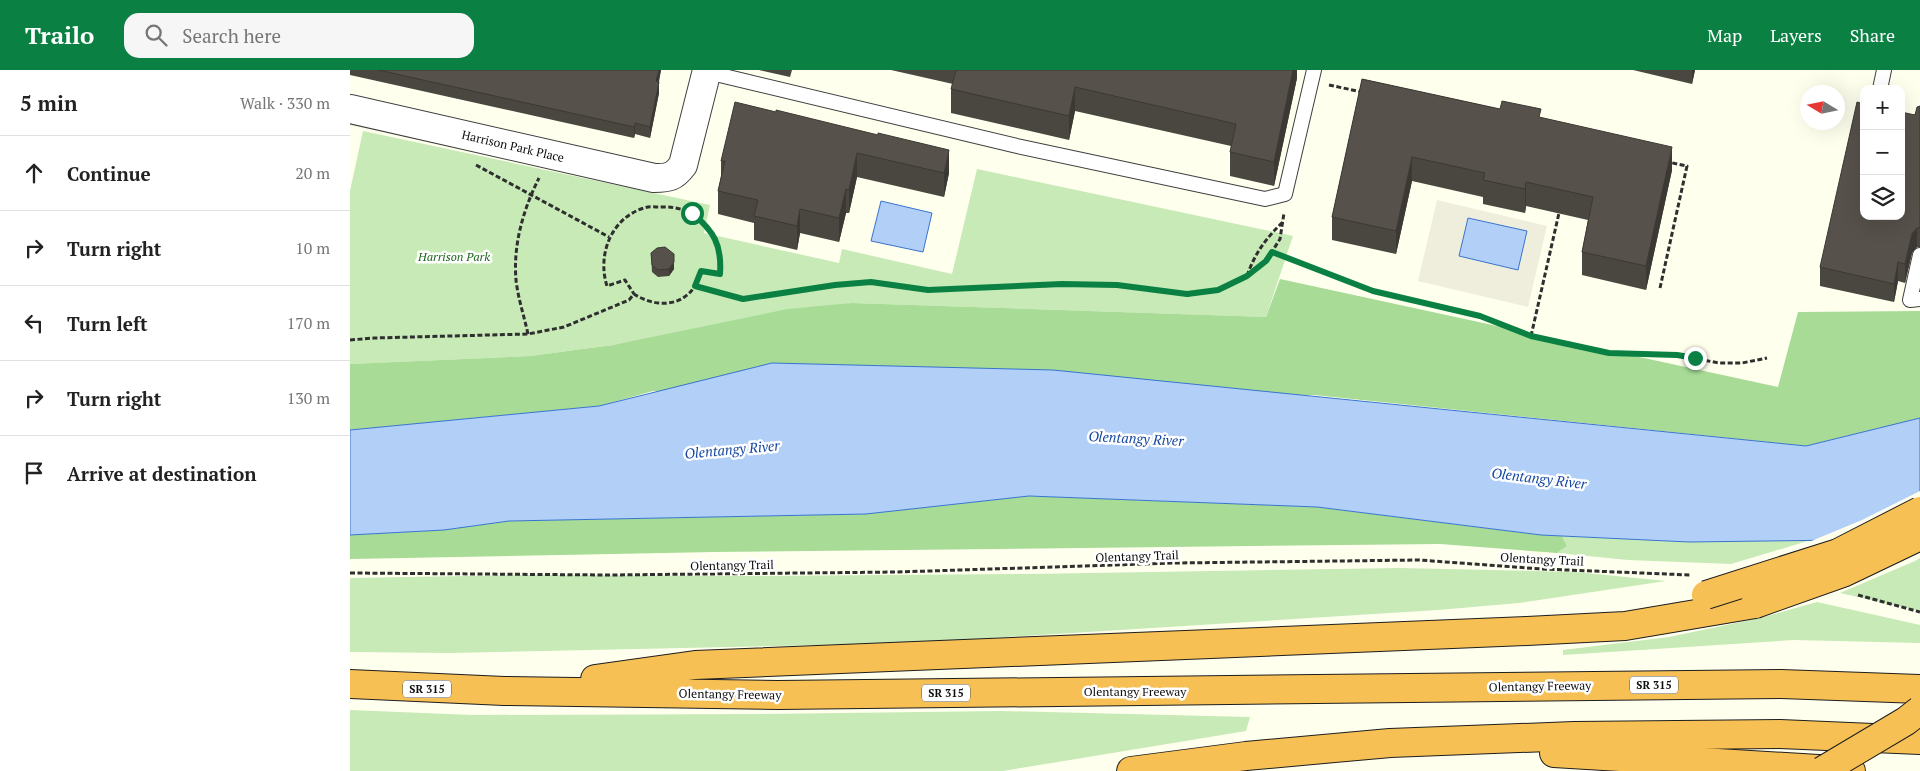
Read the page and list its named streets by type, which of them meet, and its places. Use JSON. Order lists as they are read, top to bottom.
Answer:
{
  "streets": {
    "highway": ["SR 315", "Olentangy Freeway"],
    "street": ["Harrison Park Place"],
    "path": ["Olentangy Trail"]
  },
  "water": ["Olentangy River"],
  "parks": ["Harrison Park"],
  "north": "left",
  "page": {
    "header": "Trailo",
    "search": "Search here",
    "nav": ["Map", "Layers", "Share"],
    "heading": ["5 min", "Walk · 330 m"],
    "map_buttons": ["+", "−"],
    "list": [
      ["Continue", "20 m"],
      ["Turn right", "10 m"],
      ["Turn left", "170 m"],
      ["Turn right", "130 m"],
      "Arrive at destination"
    ]
  }
}
